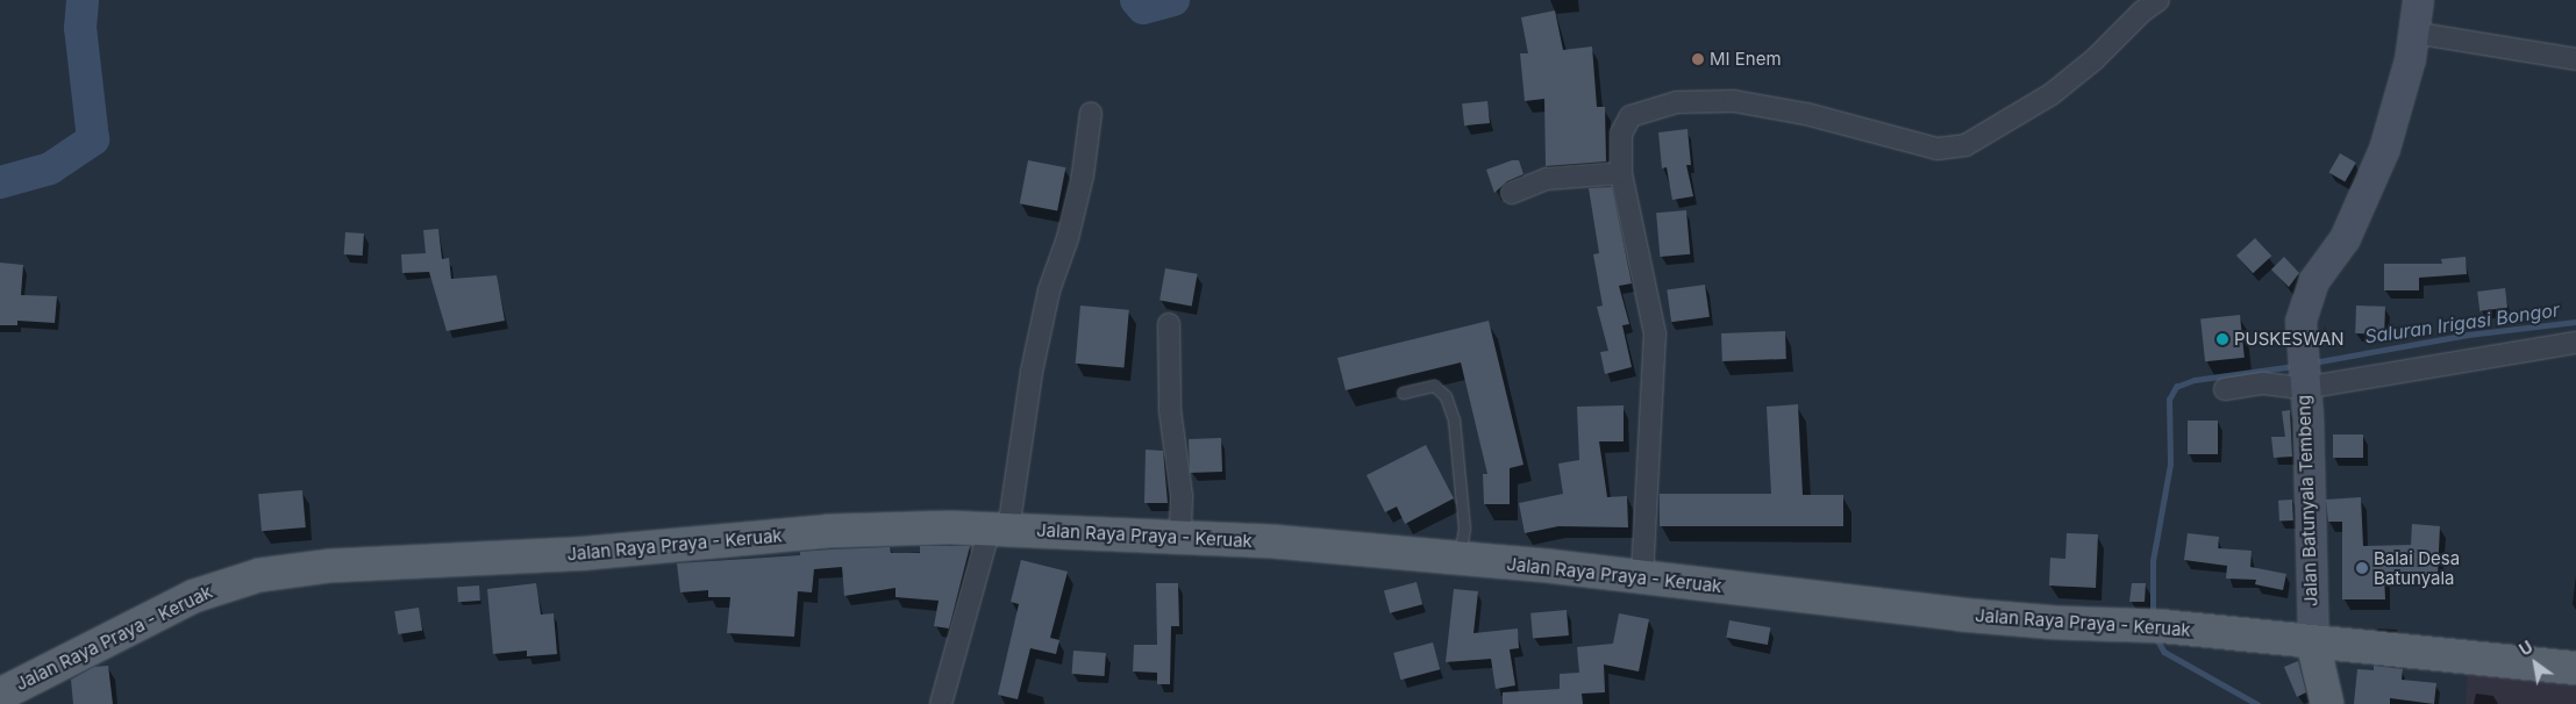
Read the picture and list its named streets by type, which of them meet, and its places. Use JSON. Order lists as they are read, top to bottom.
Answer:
{
  "streets": {
    "main road": ["Jalan Raya Praya - Keruak"],
    "street": ["Jalan Batunyala Tembeng"]
  },
  "crossings": [
    ["Jalan Batunyala Tembeng", "Jalan Raya Praya - Keruak"]
  ],
  "water": ["Saluran Irigasi Bongor"],
  "places": ["MI Enem", "PUSKESWAN", "Balai Desa Batunyala"],
  "north": "top left"
}
